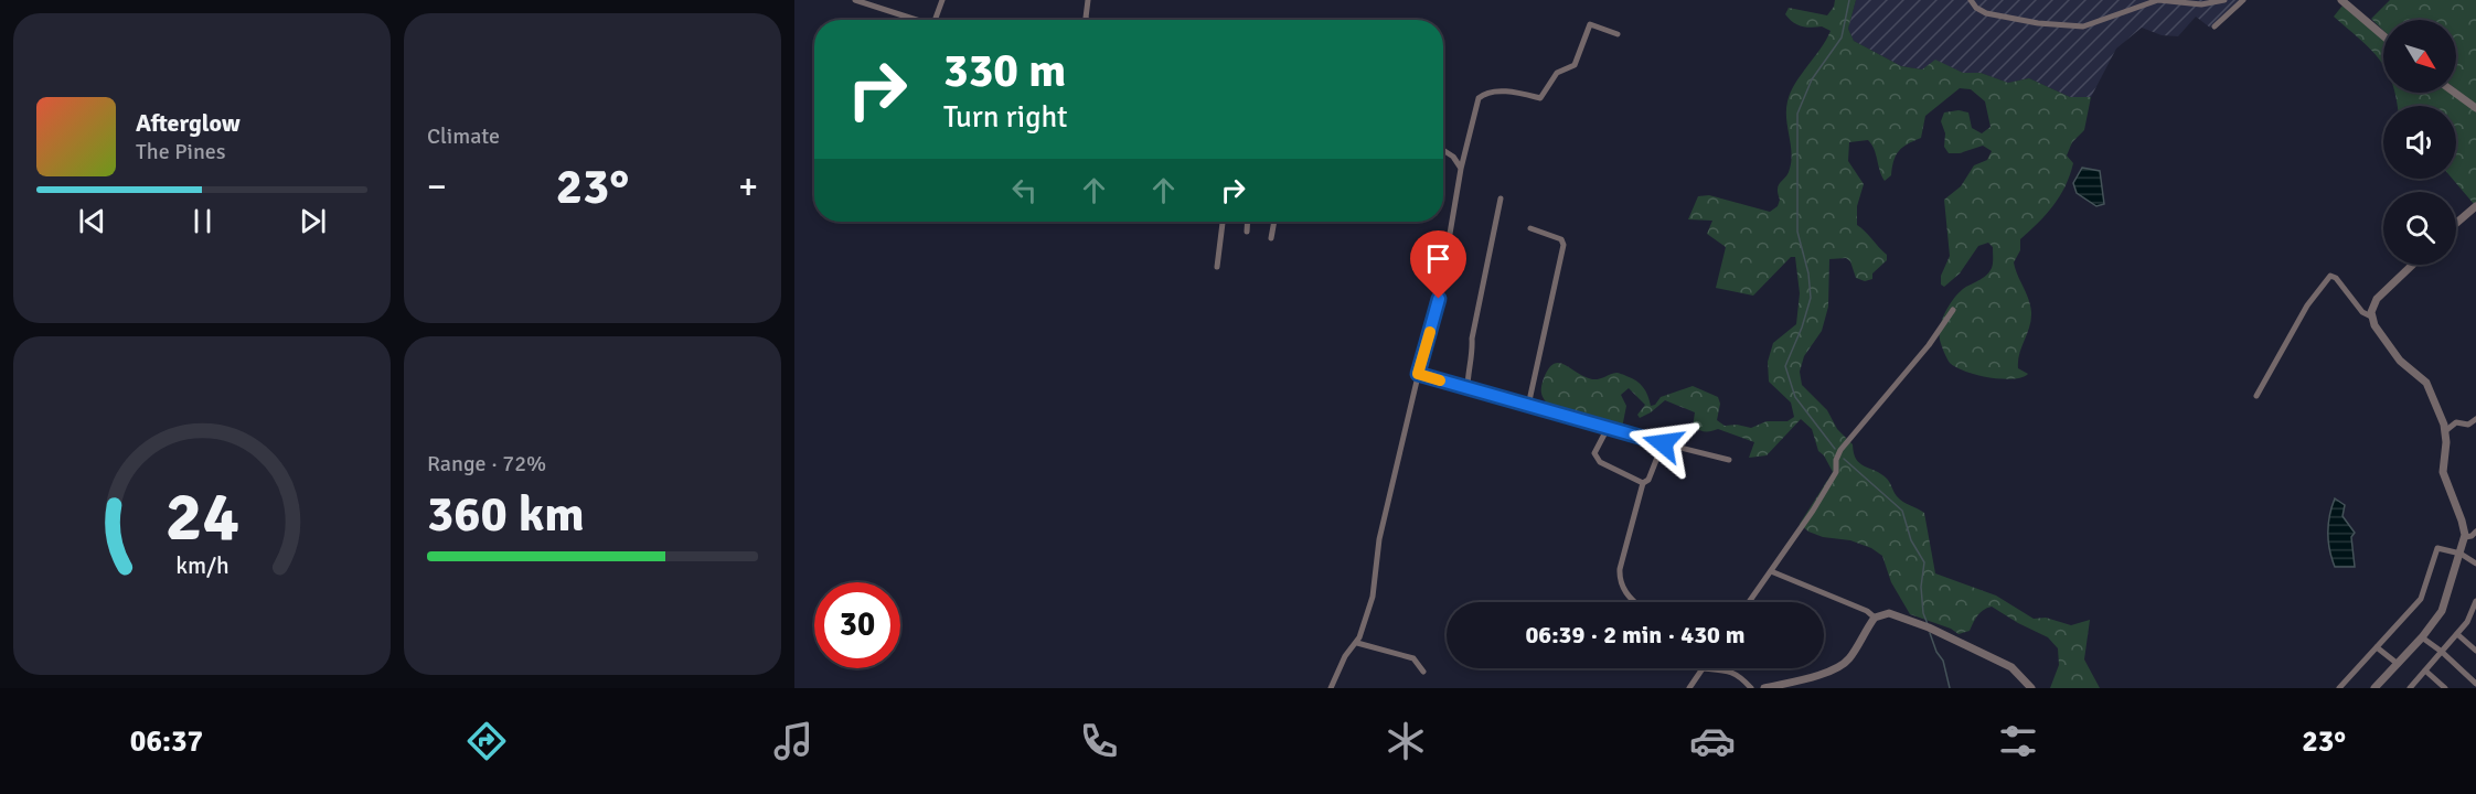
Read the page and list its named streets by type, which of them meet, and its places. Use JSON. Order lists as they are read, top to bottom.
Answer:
{
  "north": "bottom right",
  "page": {
    "tile": [
      "Climate",
      ["Range · 72%", "360 km"]
    ],
    "turn": ["330 m", "Turn right"],
    "song": ["Afterglow", "The Pines"],
    "heat": ["−", "23°", "+"],
    "limit": "30",
    "trip": "06:39 · 2 min · 430 m",
    "tabs": ["06:37", "23°"],
    "gauge": ["24", "km/h"]
  }
}
